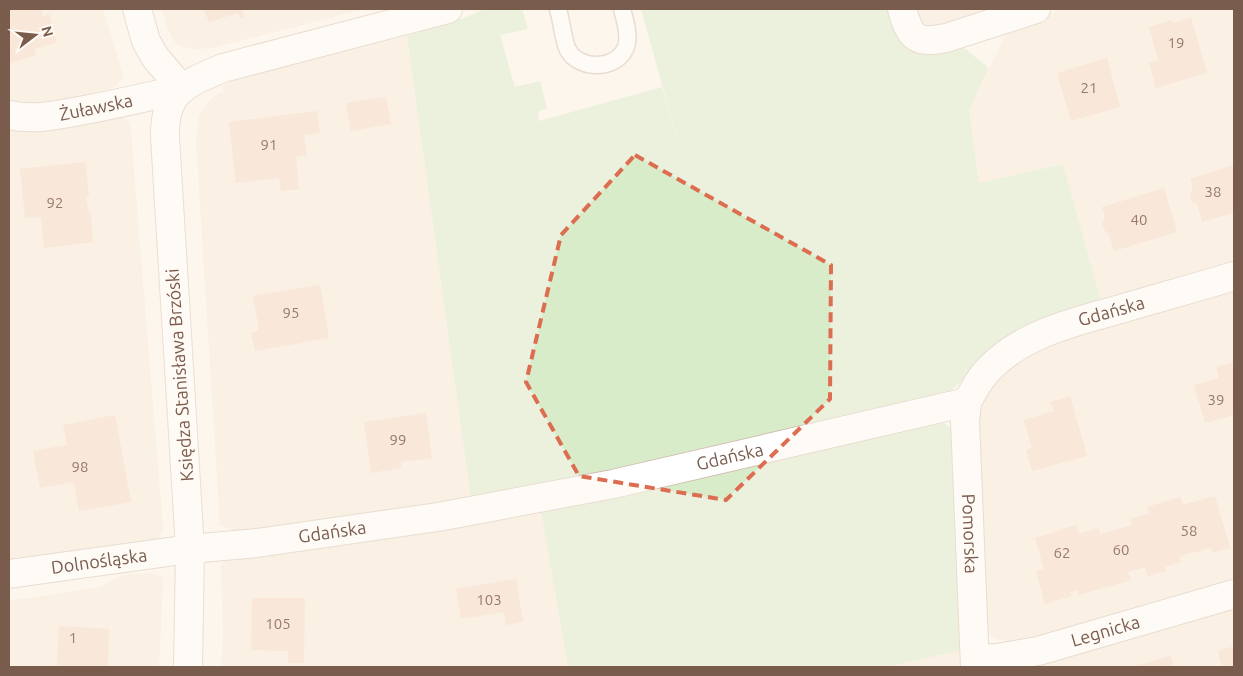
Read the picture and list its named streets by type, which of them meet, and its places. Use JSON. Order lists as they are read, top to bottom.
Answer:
{
  "streets": {
    "street": [
      "Żuławska",
      "Gdańska",
      "Księdza Stanisława Brzóski",
      "Pomorska",
      "Dolnośląska",
      "Legnicka"
    ]
  },
  "crossings": [
    ["Żuławska", "Księdza Stanisława Brzóski"],
    ["Gdańska", "Księdza Stanisława Brzóski"],
    ["Gdańska", "Pomorska"],
    ["Gdańska", "Dolnośląska"],
    ["Księdza Stanisława Brzóski", "Dolnośląska"],
    ["Pomorska", "Legnicka"]
  ],
  "house_numbers": [
    "19",
    "21",
    "91",
    "38",
    "92",
    "40",
    "95",
    "39",
    "99",
    "98",
    "58",
    "60",
    "62",
    "103",
    "105",
    "1"
  ],
  "north": "right"
}
